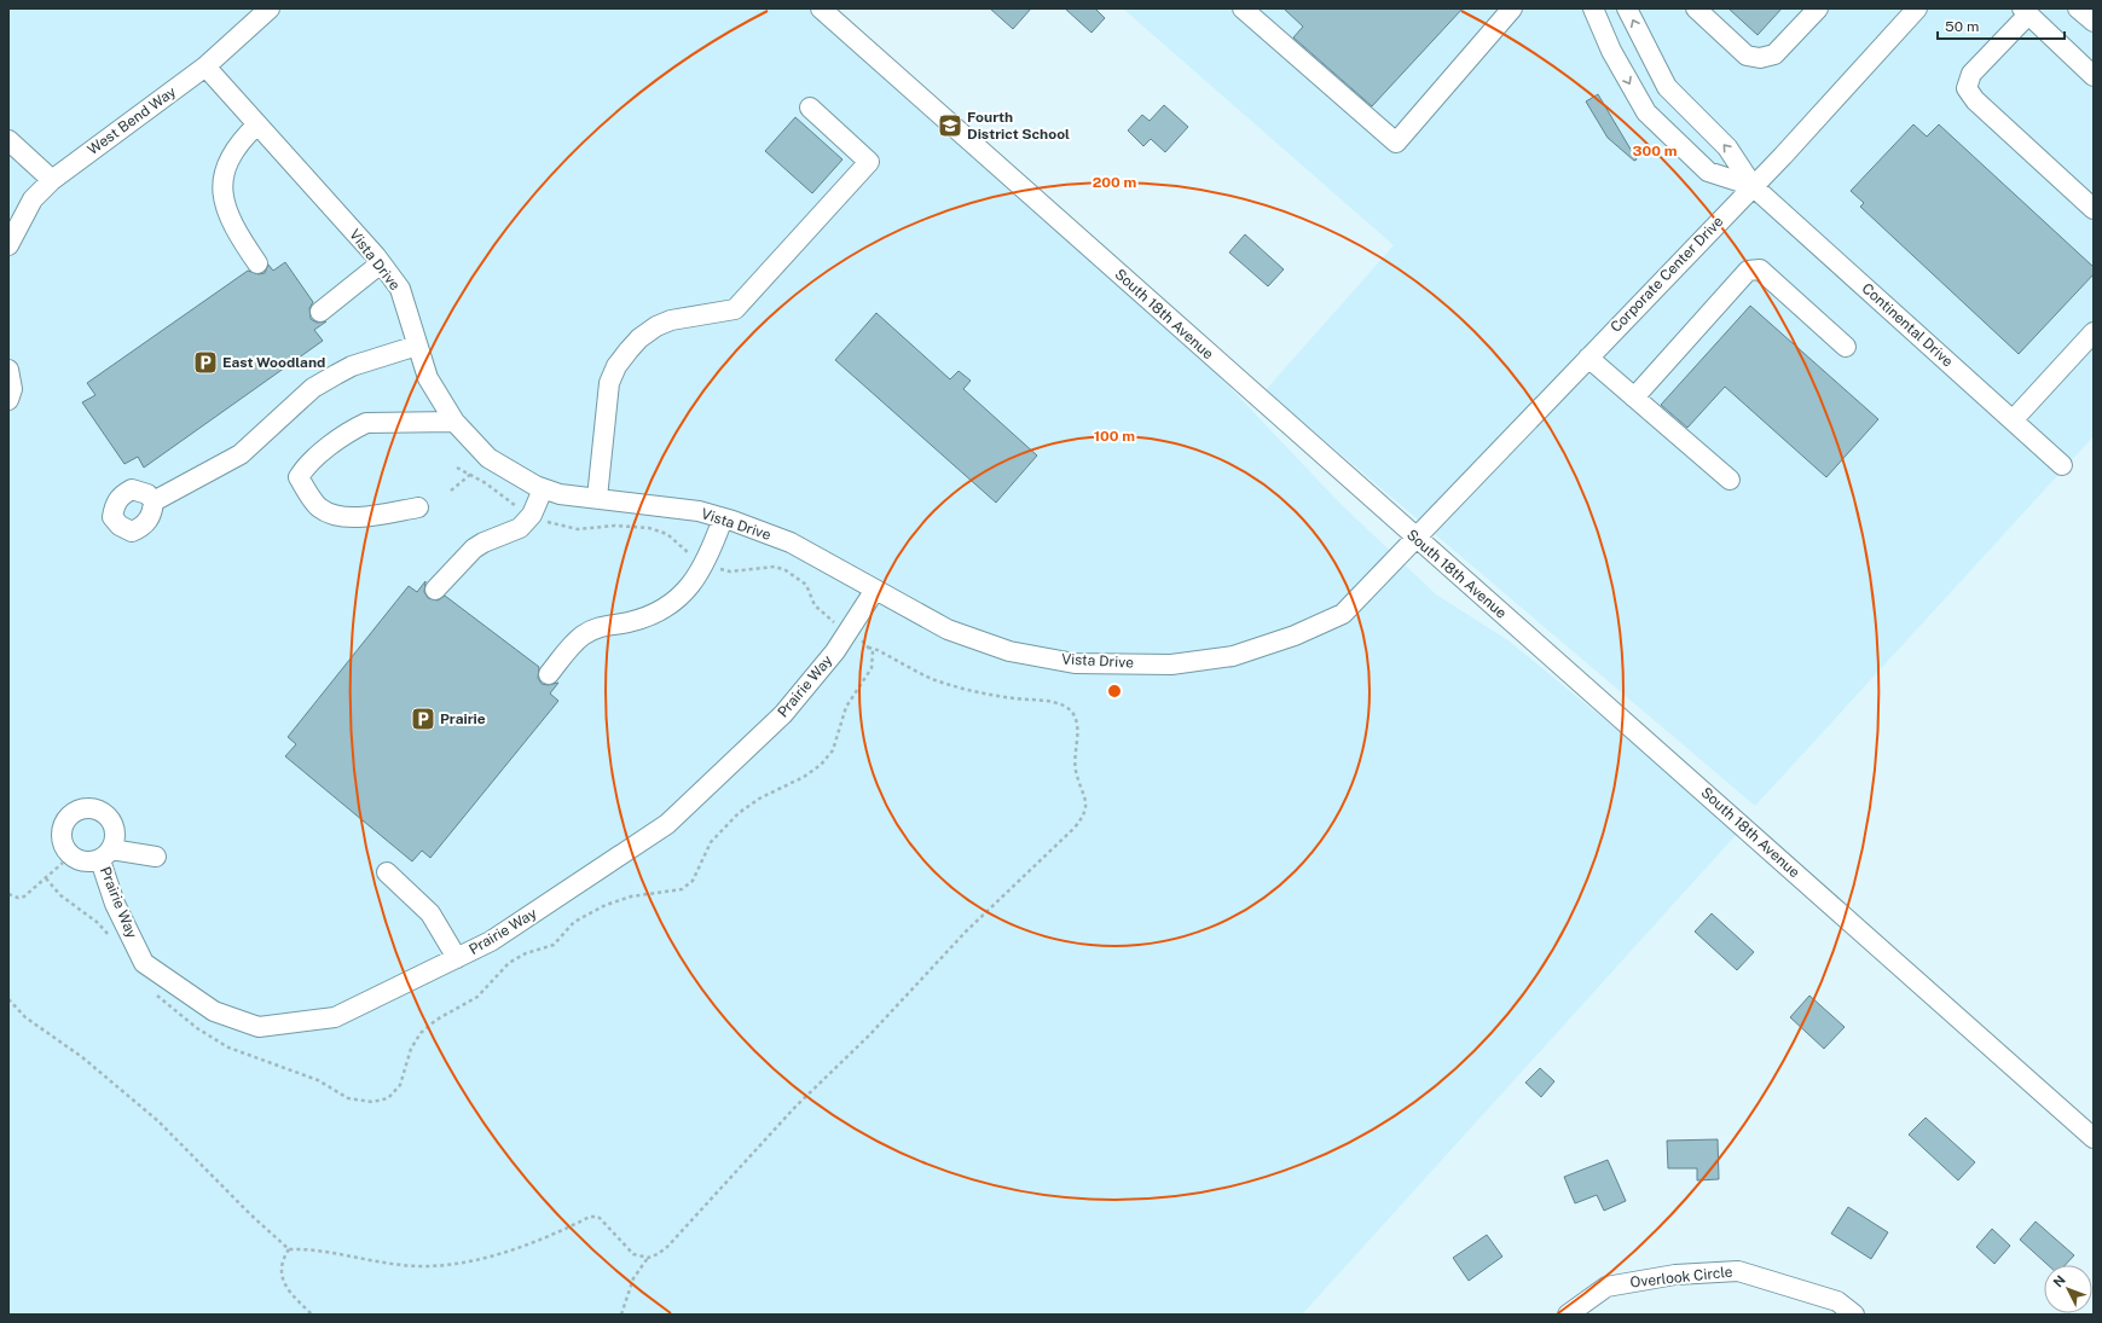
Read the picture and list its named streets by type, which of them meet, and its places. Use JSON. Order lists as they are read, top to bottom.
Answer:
{
  "streets": {
    "street": [
      "West Bend Way",
      "Vista Drive",
      "Corporate Center Drive",
      "South 18th Avenue",
      "Continental Drive",
      "Prairie Way",
      "Overlook Circle"
    ]
  },
  "crossings": [
    ["West Bend Way", "Vista Drive"],
    ["Vista Drive", "Corporate Center Drive"],
    ["Vista Drive", "South 18th Avenue"],
    ["Vista Drive", "Prairie Way"],
    ["Corporate Center Drive", "South 18th Avenue"],
    ["Corporate Center Drive", "Continental Drive"]
  ],
  "places": {
    "school or university": ["Fourth District School"],
    "parking": ["East Woodland", "Prairie"]
  },
  "scale_bar": "50 m",
  "north": "top left",
  "rings": ["300 m", "200 m", "100 m"]
}
